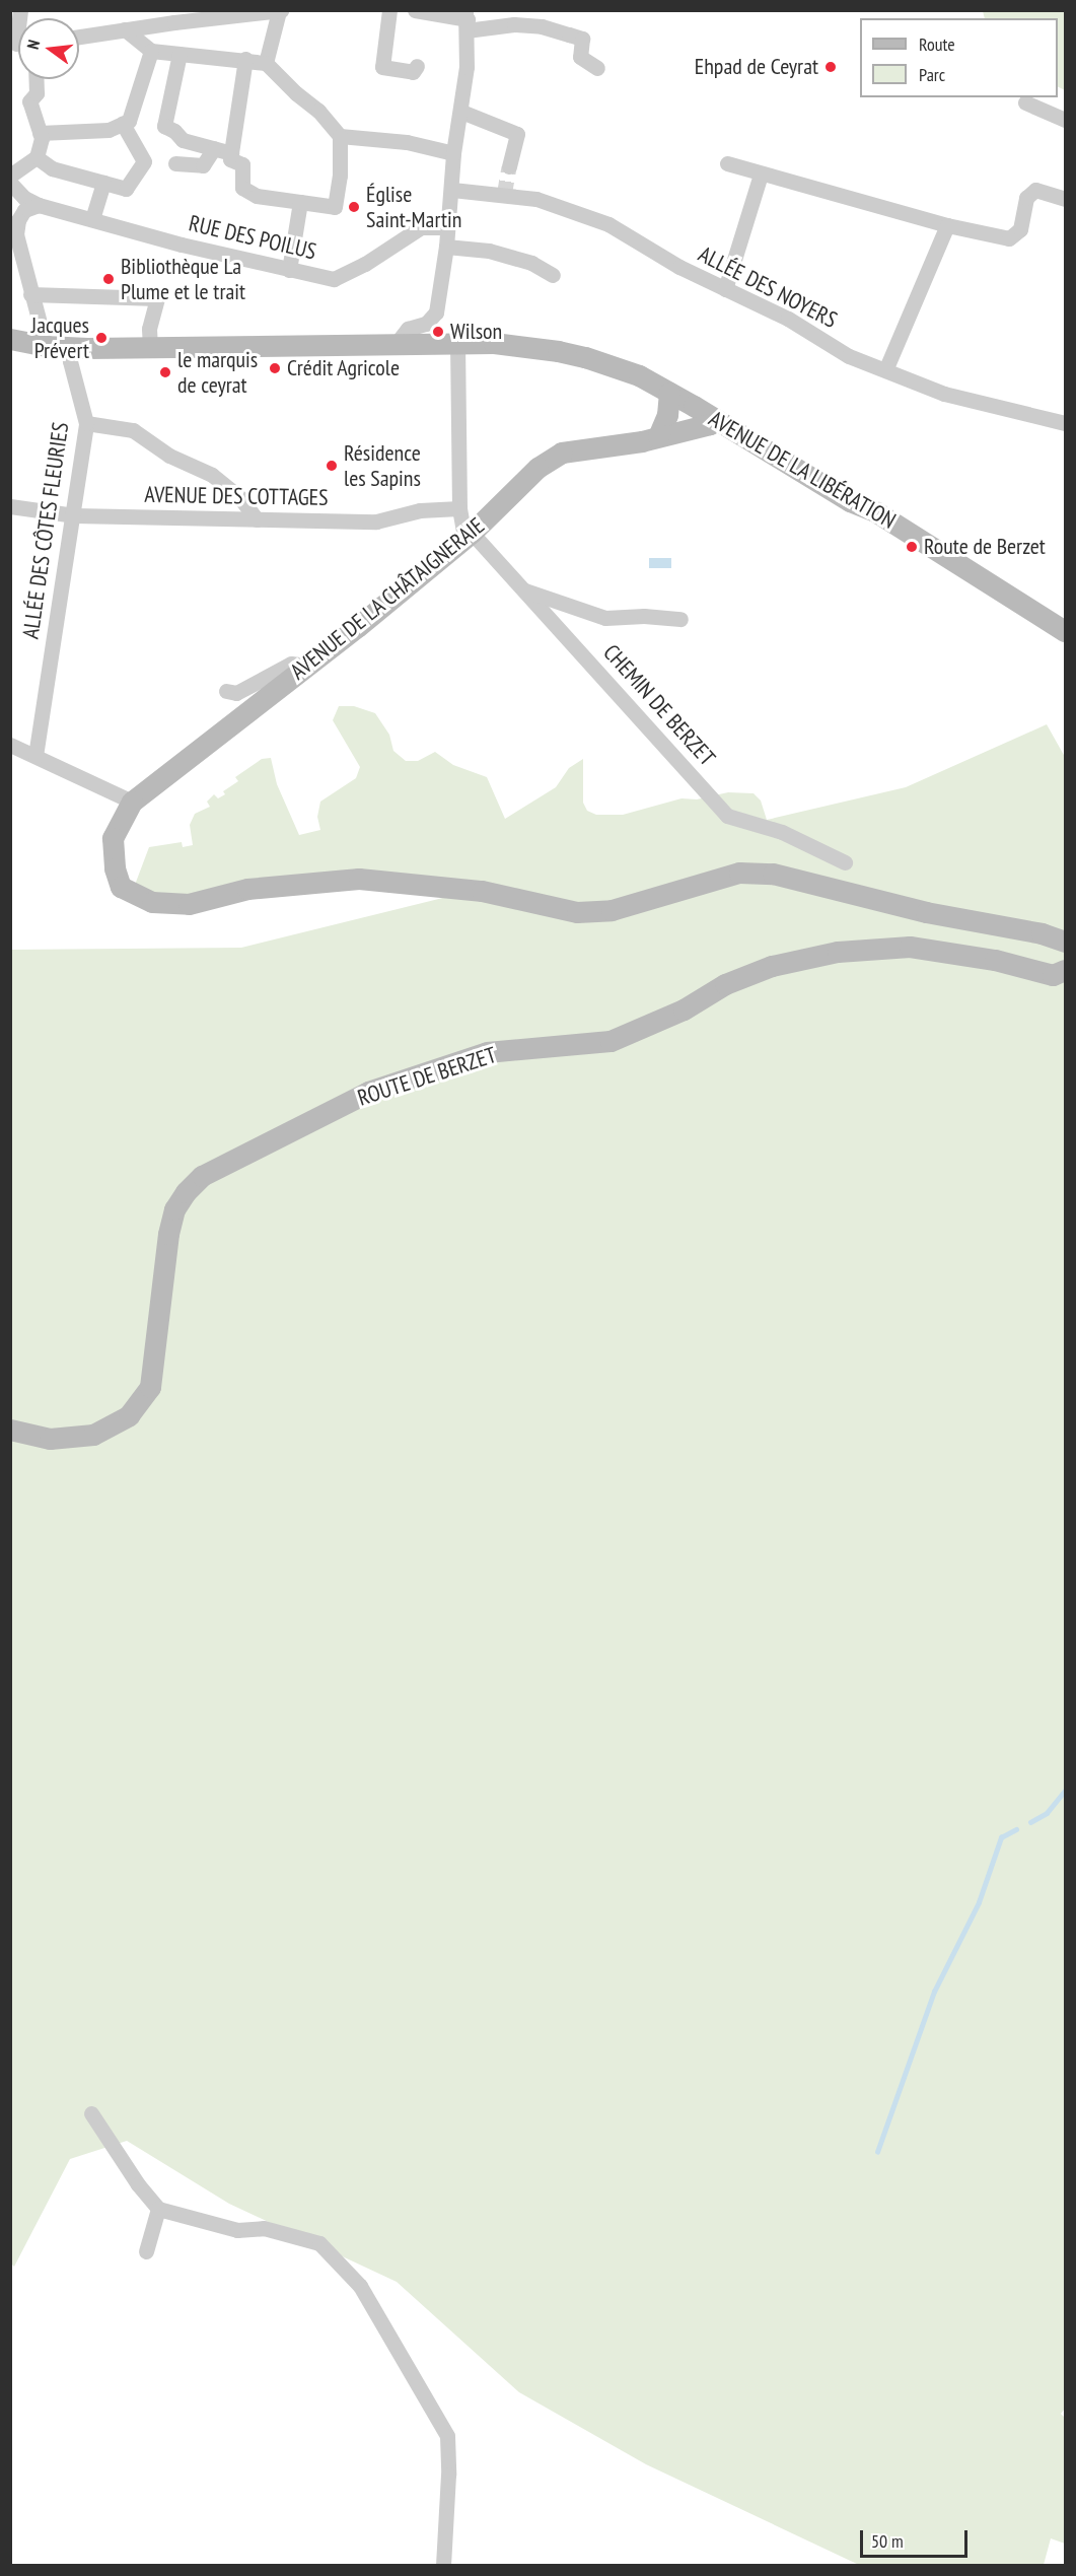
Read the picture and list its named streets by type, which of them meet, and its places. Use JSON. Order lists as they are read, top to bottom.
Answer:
{
  "streets": {
    "street": [
      "RUE DES POILUS",
      "ALLÉE DES NOYERS",
      "AVENUE DE LA LIBÉRATION",
      "AVENUE DES COTTAGES",
      "ALLÉE DES CÔTES FLEURIES",
      "AVENUE DE LA CHÂTAIGNERAIE",
      "CHEMIN DE BERZET",
      "ROUTE DE BERZET"
    ]
  },
  "crossings": [
    ["AVENUE DE LA LIBÉRATION", "ALLÉE DES CÔTES FLEURIES"],
    ["AVENUE DE LA LIBÉRATION", "AVENUE DE LA CHÂTAIGNERAIE"],
    ["AVENUE DES COTTAGES", "ALLÉE DES CÔTES FLEURIES"],
    ["AVENUE DE LA CHÂTAIGNERAIE", "CHEMIN DE BERZET"]
  ],
  "places": [
    "Ehpad de Ceyrat",
    "Église Saint-Martin",
    "Bibliothèque La Plume et le trait",
    "Wilson",
    "Jacques Prévert",
    "Crédit Agricole",
    "le marquis de ceyrat",
    "Résidence les Sapins",
    "Route de Berzet"
  ],
  "legend": ["Route", "Parc"],
  "scale_bar": "50 m",
  "north": "left"
}
